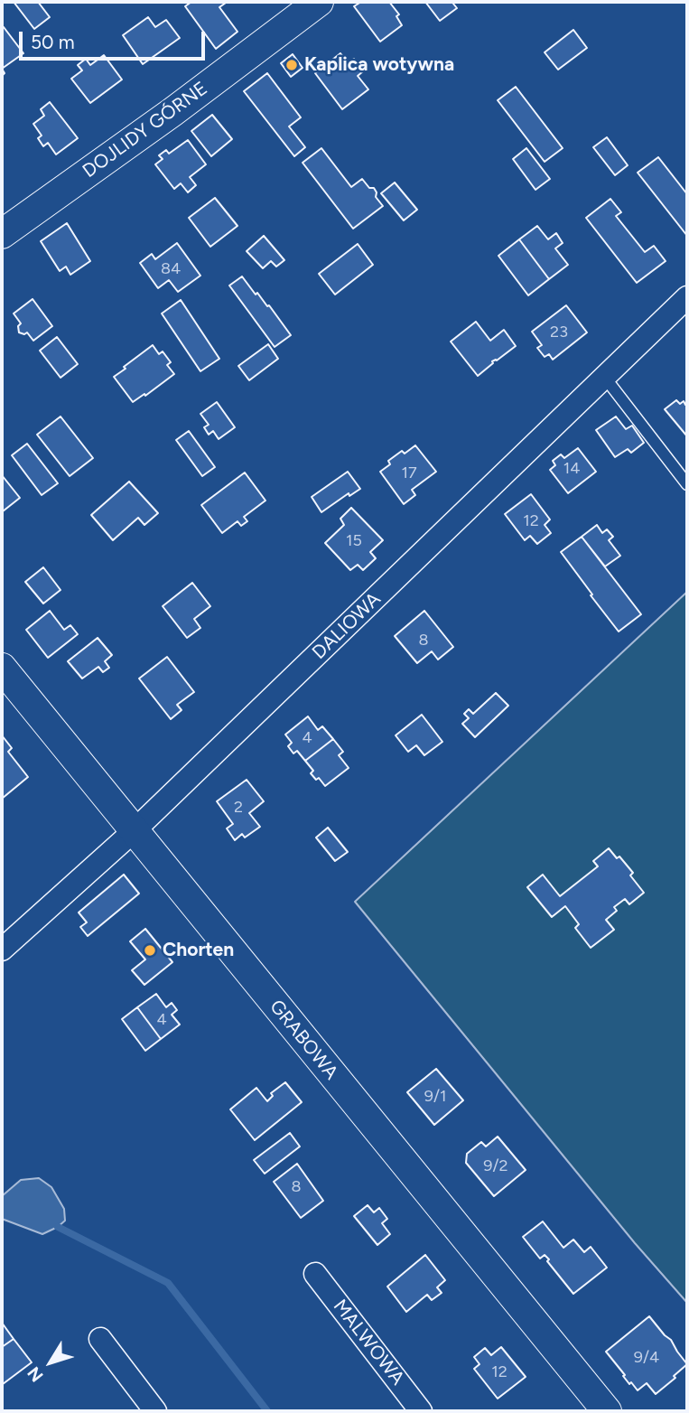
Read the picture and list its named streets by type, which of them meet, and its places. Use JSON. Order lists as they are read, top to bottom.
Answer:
{
  "streets": {
    "street": [
      "DOJLIDY GÓRNE",
      "DALIOWA",
      "GRABOWA",
      "MALWOWA"
    ]
  },
  "crossings": [
    ["DALIOWA", "GRABOWA"]
  ],
  "places": ["Kaplica wotywna", "Chorten"],
  "house_numbers": [
    "84",
    "23",
    "14",
    "17",
    "12",
    "15",
    "8",
    "4",
    "2",
    "4",
    "9/1",
    "9/2",
    "8",
    "9/4",
    "12"
  ],
  "scale_bar": "50 m",
  "north": "bottom left"
}
